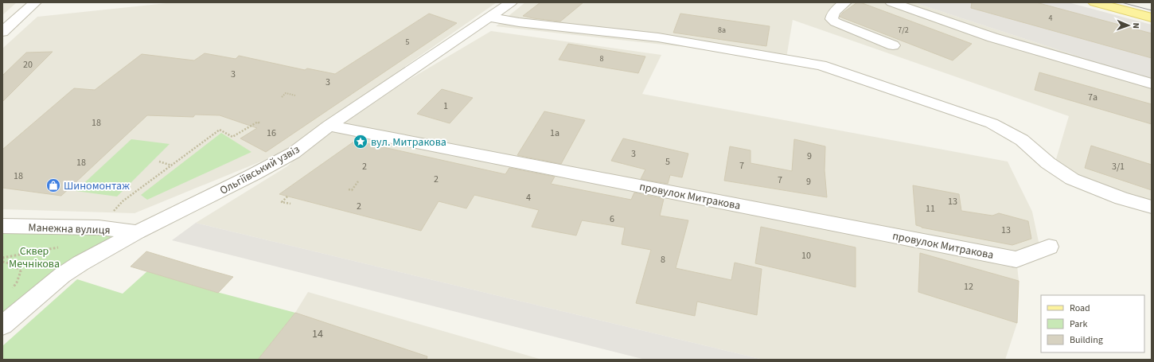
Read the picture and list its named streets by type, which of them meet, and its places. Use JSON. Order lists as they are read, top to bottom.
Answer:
{
  "streets": {
    "street": ["Ольгіївський узвіз", "провулок Митракова", "Манежна вулиця"]
  },
  "crossings": [
    ["Ольгіївський узвіз", "провулок Митракова"],
    ["Ольгіївський узвіз", "Манежна вулиця"]
  ],
  "parks": ["Сквер Мечнікова"],
  "places": {
    "place": ["вул. Митракова"],
    "shop": ["Шиномонтаж"]
  },
  "house_numbers": [
    "4",
    "8а",
    "7/2",
    "5",
    "8",
    "20",
    "3",
    "3",
    "7а",
    "1",
    "18",
    "16",
    "1а",
    "3",
    "9",
    "5",
    "18",
    "7",
    "2",
    "3/1",
    "18",
    "2",
    "7",
    "9",
    "4",
    "13",
    "2",
    "11",
    "6",
    "13",
    "10",
    "8",
    "12",
    "14"
  ],
  "legend": ["Road", "Park", "Building"],
  "north": "right"
}
